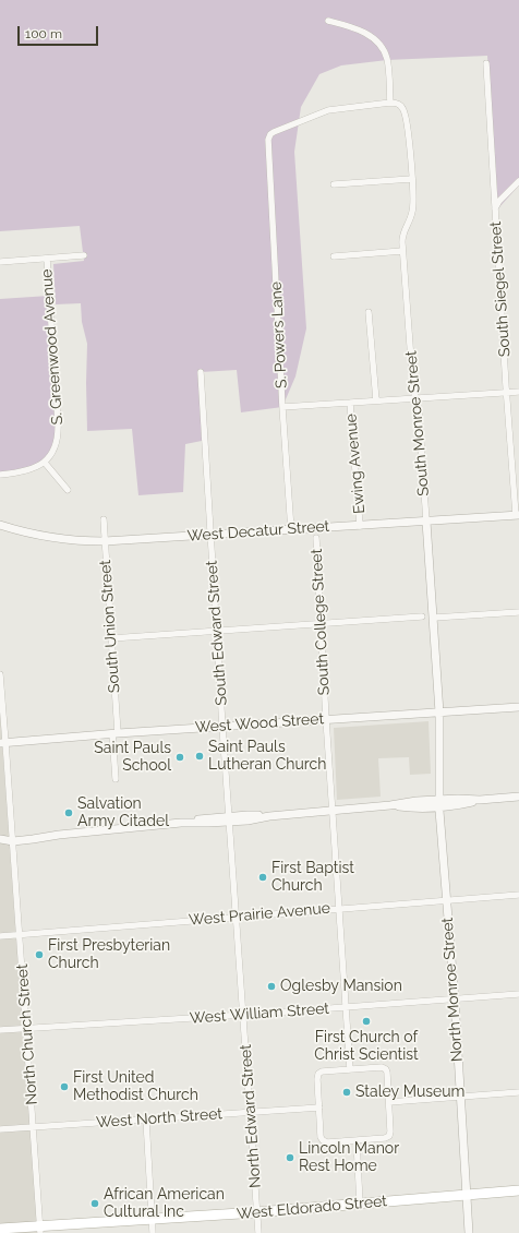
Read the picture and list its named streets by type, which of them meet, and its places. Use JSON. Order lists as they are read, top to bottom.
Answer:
{
  "streets": {
    "main road": ["West Eldorado Street"],
    "street": [
      "South Siegel Street",
      "S. Powers Lane",
      "S. Greenwood Avenue",
      "South Monroe Street",
      "Ewing Avenue",
      "West Decatur Street",
      "South College Street",
      "South Union Street",
      "South Edward Street",
      "West Wood Street",
      "West Prairie Avenue",
      "North Monroe Street",
      "West William Street",
      "North Church Street",
      "North Edward Street",
      "West North Street"
    ]
  },
  "crossings": [
    ["South Siegel Street", "West Decatur Street"],
    ["S. Powers Lane", "South Monroe Street"],
    ["S. Powers Lane", "West Decatur Street"],
    ["South Monroe Street", "West Decatur Street"],
    ["South Monroe Street", "West Wood Street"],
    ["South Monroe Street", "North Monroe Street"],
    ["Ewing Avenue", "West Decatur Street"],
    ["West Decatur Street", "South Union Street"],
    ["West Decatur Street", "South Edward Street"],
    ["South College Street", "West Wood Street"],
    ["South College Street", "West Prairie Avenue"],
    ["South College Street", "West William Street"],
    ["South Union Street", "West Wood Street"],
    ["South Edward Street", "West Wood Street"],
    ["South Edward Street", "North Edward Street"],
    ["West Wood Street", "North Church Street"],
    ["West Prairie Avenue", "North Monroe Street"],
    ["West Prairie Avenue", "North Church Street"],
    ["West Prairie Avenue", "North Edward Street"],
    ["North Monroe Street", "West William Street"],
    ["North Monroe Street", "West Eldorado Street"],
    ["West William Street", "North Church Street"],
    ["West William Street", "North Edward Street"],
    ["North Church Street", "West North Street"],
    ["North Church Street", "West Eldorado Street"],
    ["North Edward Street", "West North Street"],
    ["North Edward Street", "West Eldorado Street"]
  ],
  "places": [
    "Saint Pauls Lutheran Church",
    "Saint Pauls School",
    "Salvation Army Citadel",
    "First Baptist Church",
    "First Presbyterian Church",
    "Oglesby Mansion",
    "First Church of Christ Scientist",
    "First United Methodist Church",
    "Staley Museum",
    "Lincoln Manor Rest Home",
    "African American Cultural Inc"
  ],
  "scale_bar": "100 m"
}
